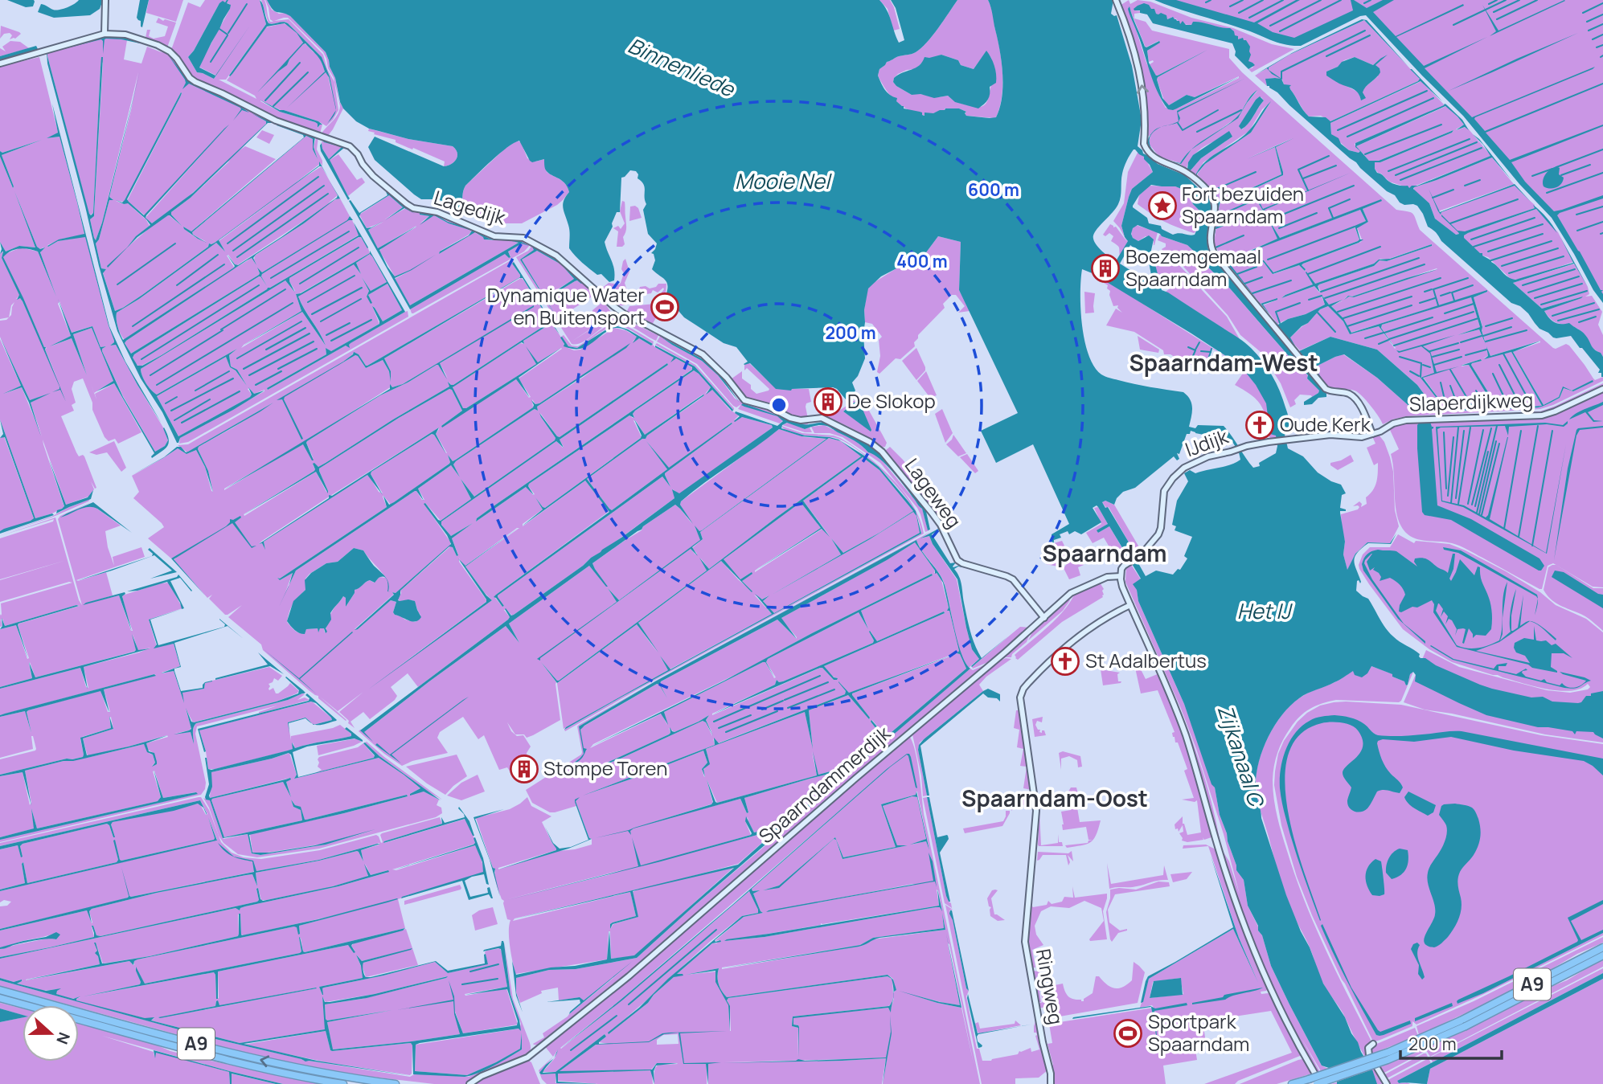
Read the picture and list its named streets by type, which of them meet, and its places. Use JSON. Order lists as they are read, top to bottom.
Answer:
{
  "streets": {
    "highway": ["A9"],
    "street": [
      "Lagedijk",
      "Slaperdijkweg",
      "IJdijk",
      "Lageweg",
      "Spaarndammerdijk",
      "Ringweg"
    ]
  },
  "crossings": [
    ["Lagedijk", "Lageweg"],
    ["Slaperdijkweg", "IJdijk"],
    ["IJdijk", "Spaarndammerdijk"],
    ["Lageweg", "Spaarndammerdijk"]
  ],
  "districts": ["Spaarndam-West", "Spaarndam", "Spaarndam-Oost"],
  "water": [
    "Binnenliede",
    "Mooie Nel",
    "Het IJ",
    "Zijkanaal C"
  ],
  "places": {
    "place": ["Fort bezuiden Spaarndam"],
    "building": ["Boezemgemaal Spaarndam", "De Slokop", "Stompe Toren"],
    "sports": ["Dynamique Water en Buitensport", "Sportpark Spaarndam"],
    "church": ["Oude Kerk", "St Adalbertus"]
  },
  "scale_bar": "200 m",
  "north": "right",
  "rings": ["600 m", "400 m", "200 m"]
}
